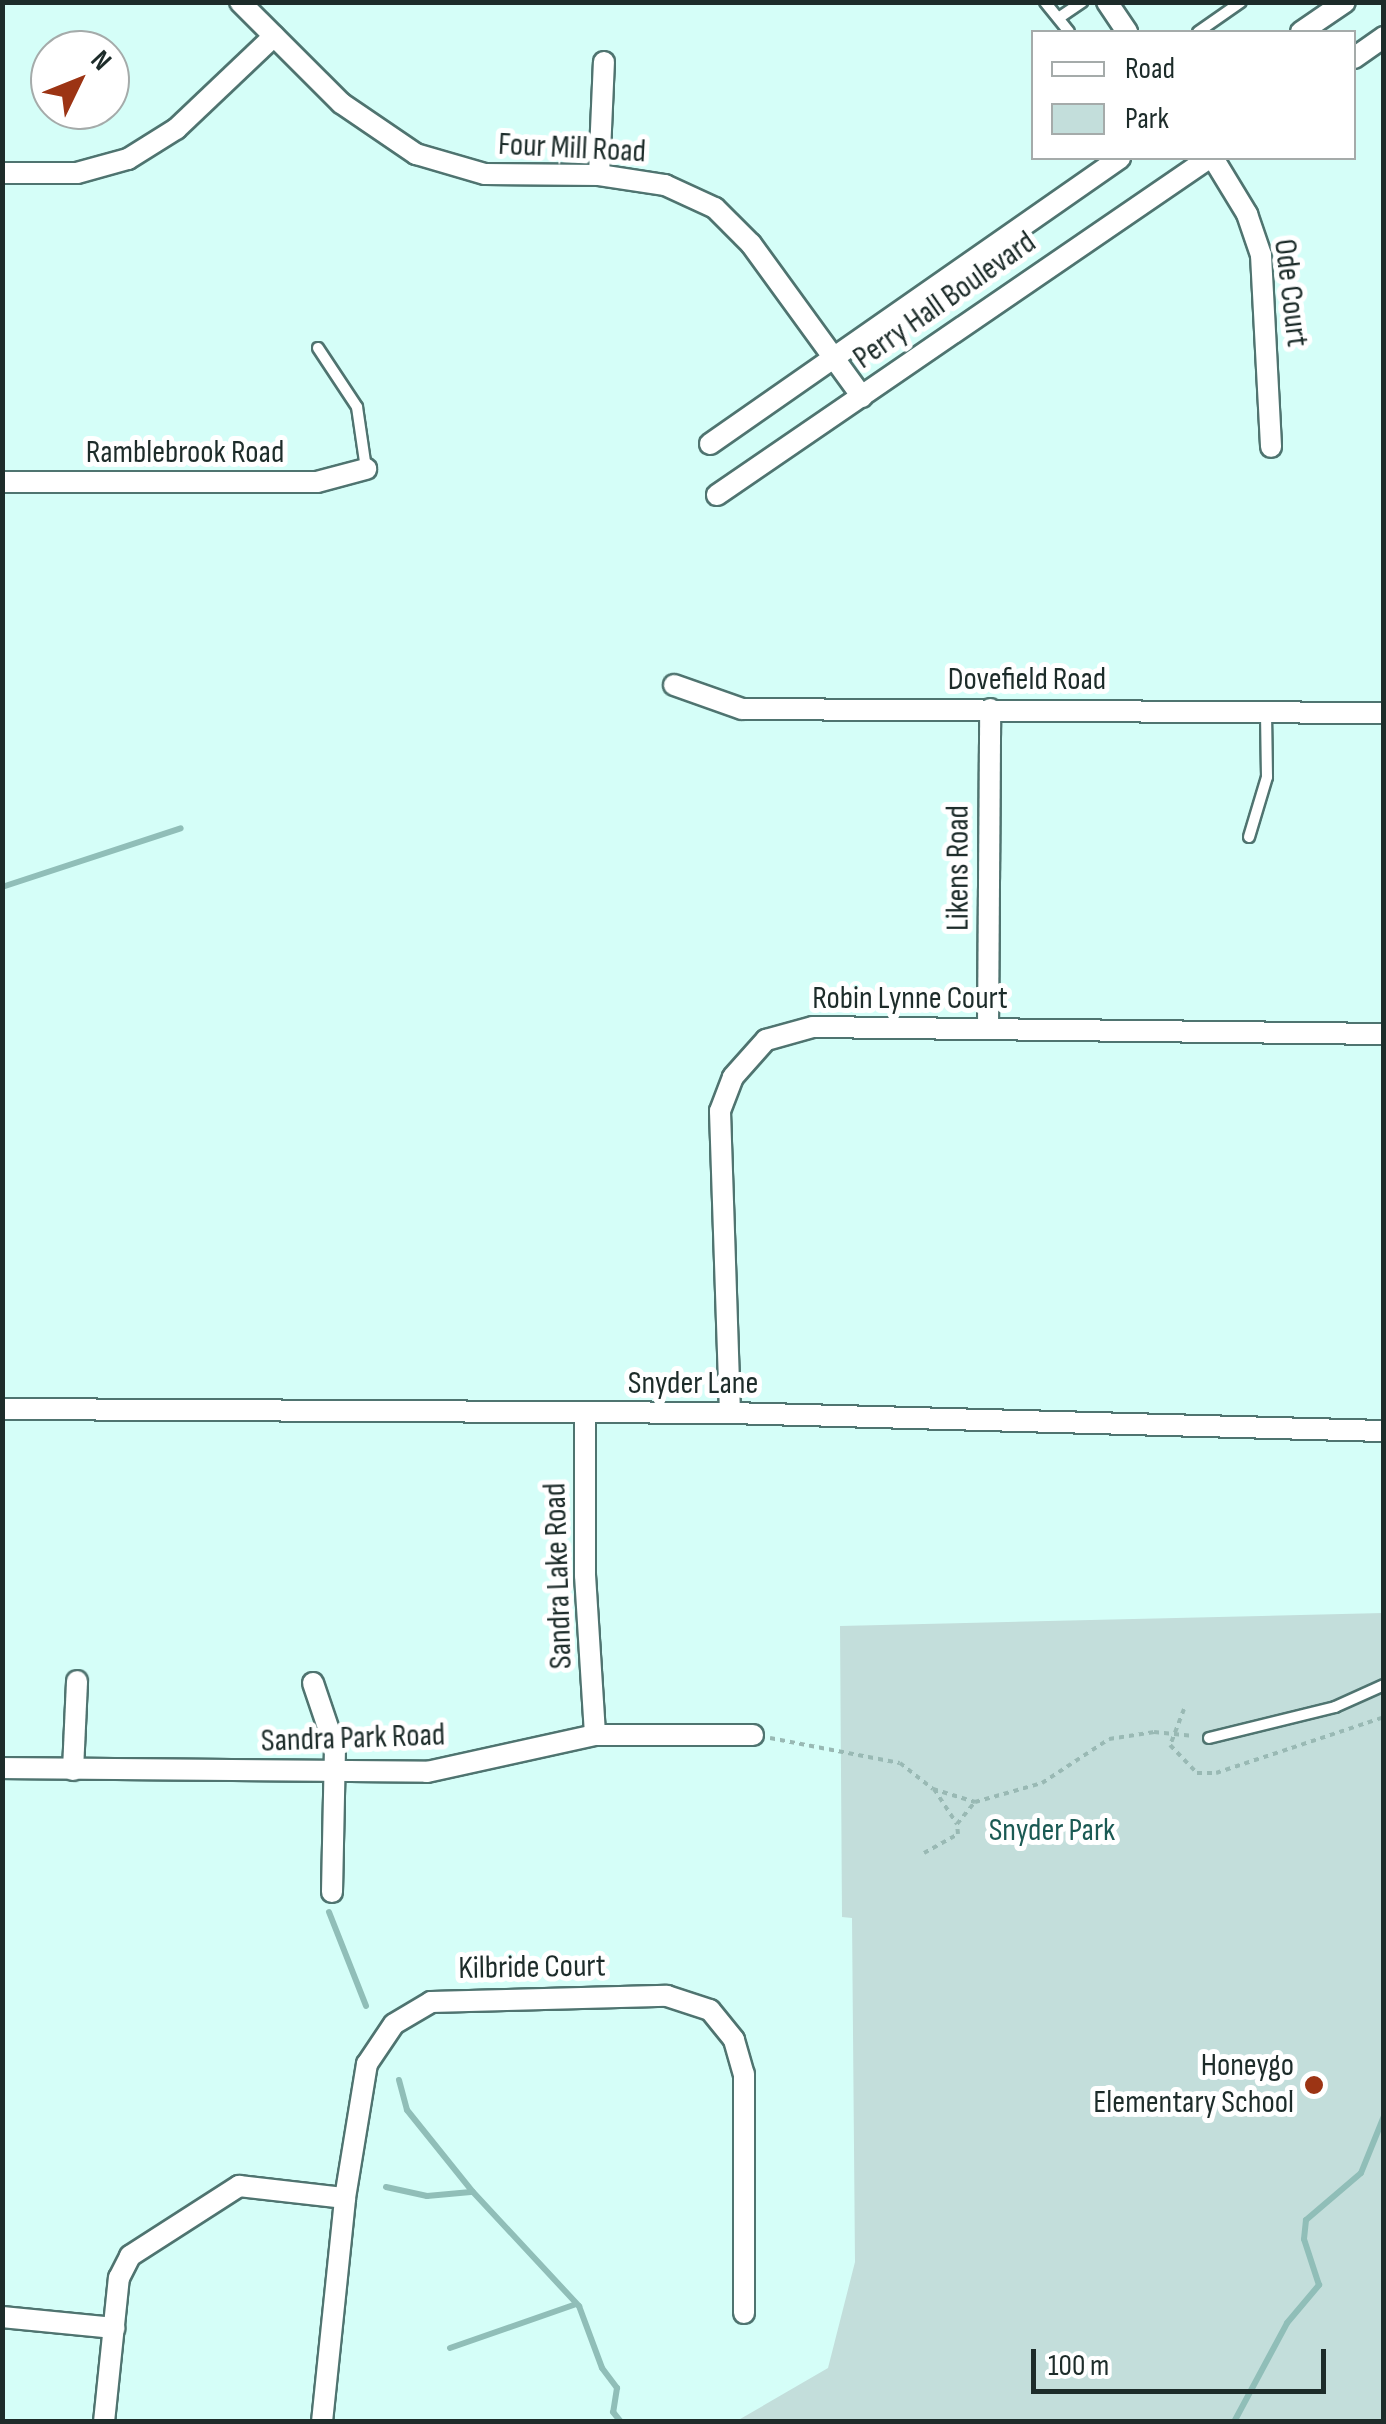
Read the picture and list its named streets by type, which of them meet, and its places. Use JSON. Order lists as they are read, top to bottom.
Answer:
{
  "streets": {
    "street": [
      "Four Mill Road",
      "Ode Court",
      "Perry Hall Boulevard",
      "Ramblebrook Road",
      "Dovefield Road",
      "Likens Road",
      "Robin Lynne Court",
      "Snyder Lane",
      "Sandra Lake Road",
      "Sandra Park Road",
      "Kilbride Court"
    ]
  },
  "crossings": [
    ["Four Mill Road", "Perry Hall Boulevard"],
    ["Dovefield Road", "Likens Road"],
    ["Likens Road", "Robin Lynne Court"],
    ["Robin Lynne Court", "Snyder Lane"],
    ["Snyder Lane", "Sandra Lake Road"],
    ["Sandra Lake Road", "Sandra Park Road"]
  ],
  "parks": ["Snyder Park"],
  "places": ["Honeygo Elementary School"],
  "legend": ["Road", "Park"],
  "scale_bar": "100 m",
  "north": "top right"
}
